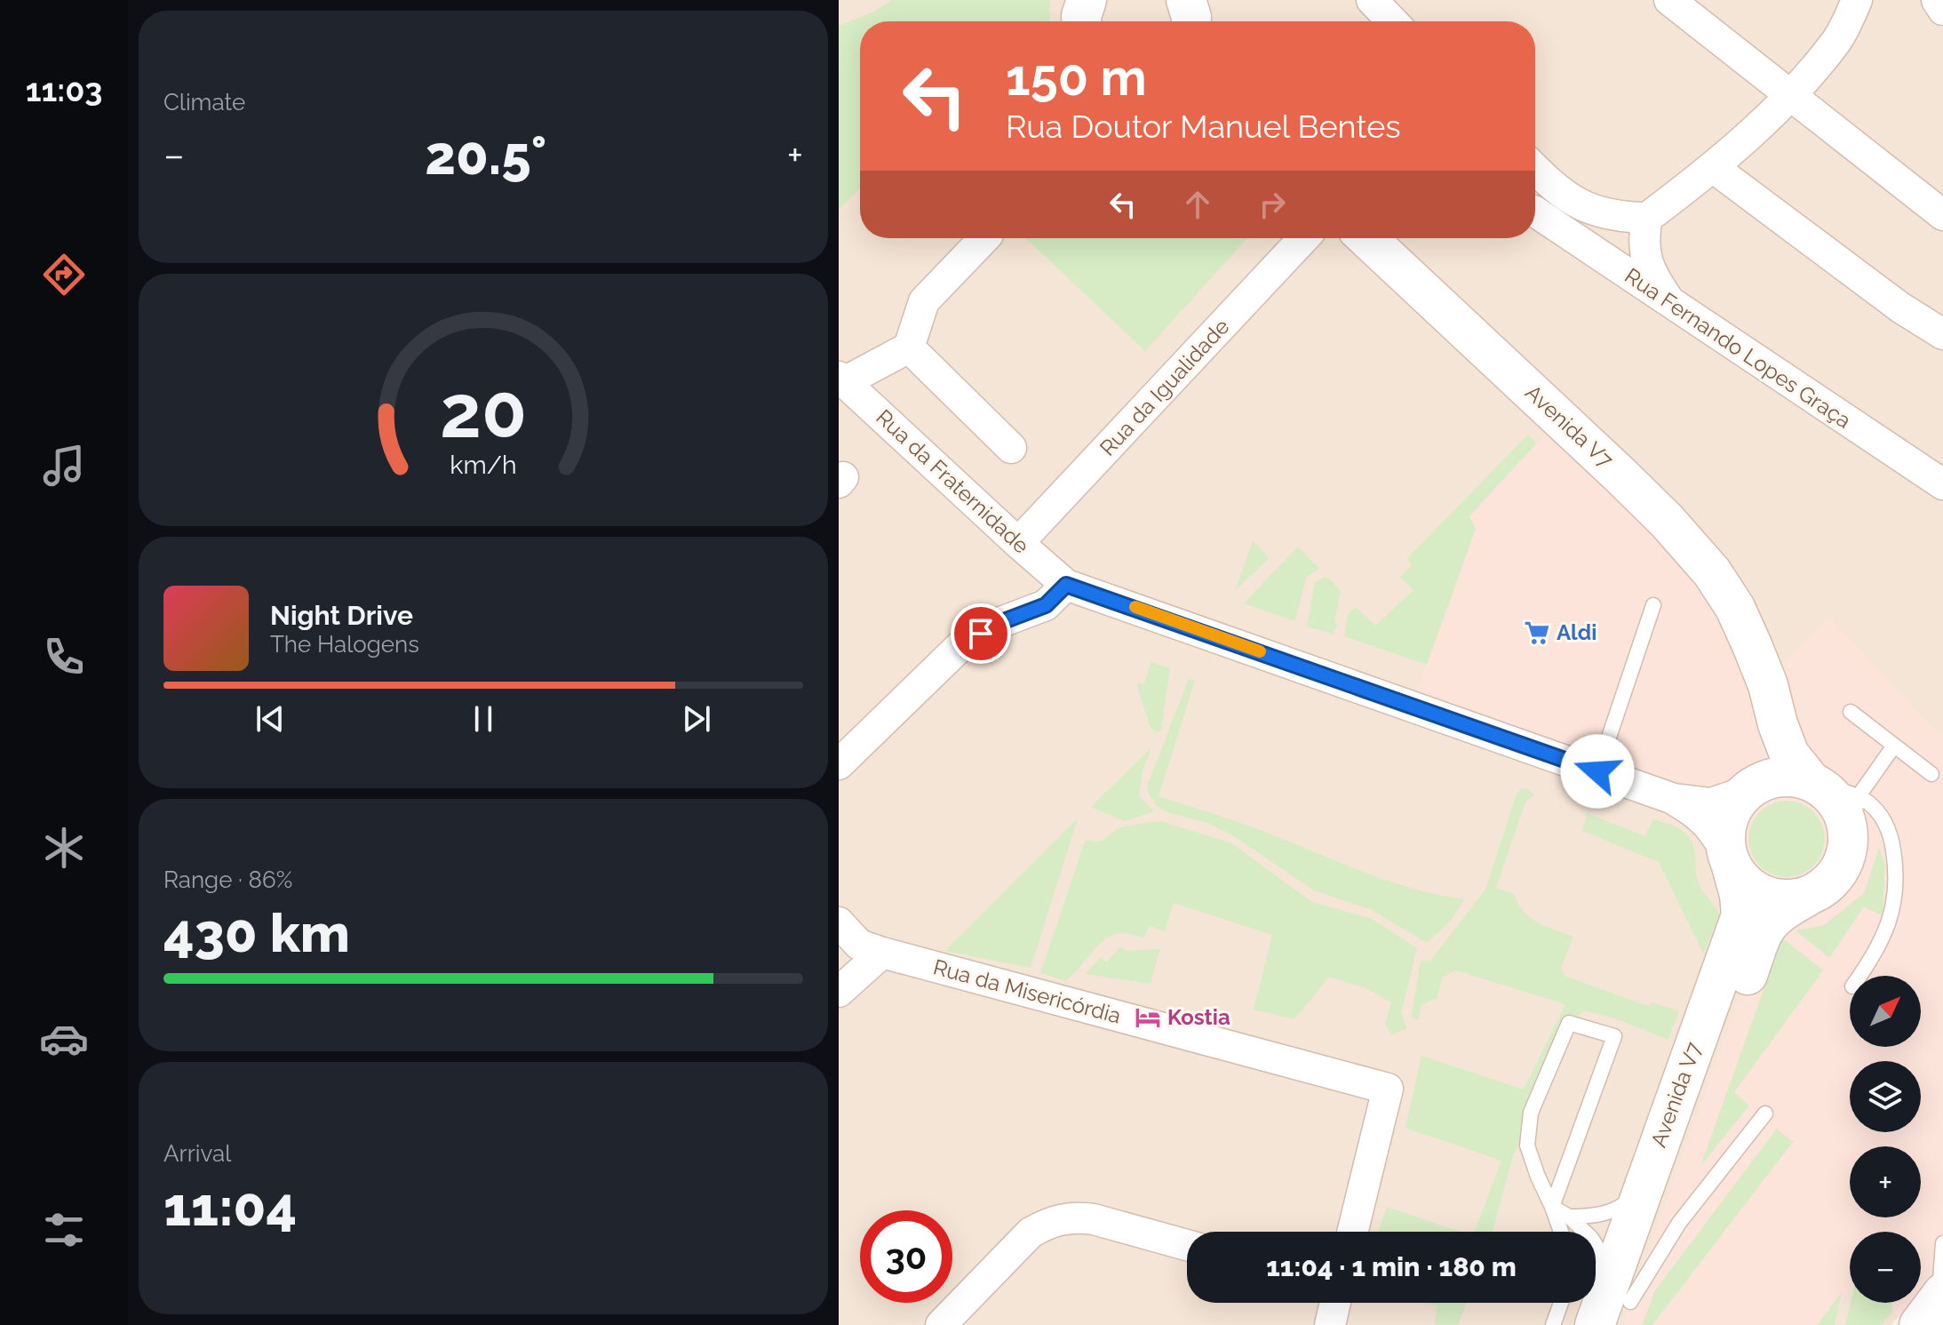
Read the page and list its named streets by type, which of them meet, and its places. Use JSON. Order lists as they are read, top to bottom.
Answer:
{
  "streets": {
    "street": [
      "Rua Fernando Lopes Graça",
      "Rua da Igualidade",
      "Avenida V7",
      "Rua da Fraternidade",
      "Rua da Misericórdia"
    ]
  },
  "crossings": [
    ["Rua da Igualidade", "Rua da Fraternidade"]
  ],
  "places": {
    "supermarket": ["Aldi"],
    "hotel": ["Kostia"]
  },
  "north": "top right",
  "page": {
    "tabs": "11:03",
    "tile": [
      "Climate",
      ["Range · 86%", "430 km"],
      ["Arrival", "11:04"]
    ],
    "turn": ["150 m", "Rua Doutor Manuel Bentes"],
    "heat": ["−", "20.5°", "+"],
    "song": ["Night Drive", "The Halogens"],
    "map_buttons": ["+", "−"],
    "limit": "30",
    "trip": "11:04 · 1 min · 180 m",
    "gauge": ["20", "km/h"]
  }
}
